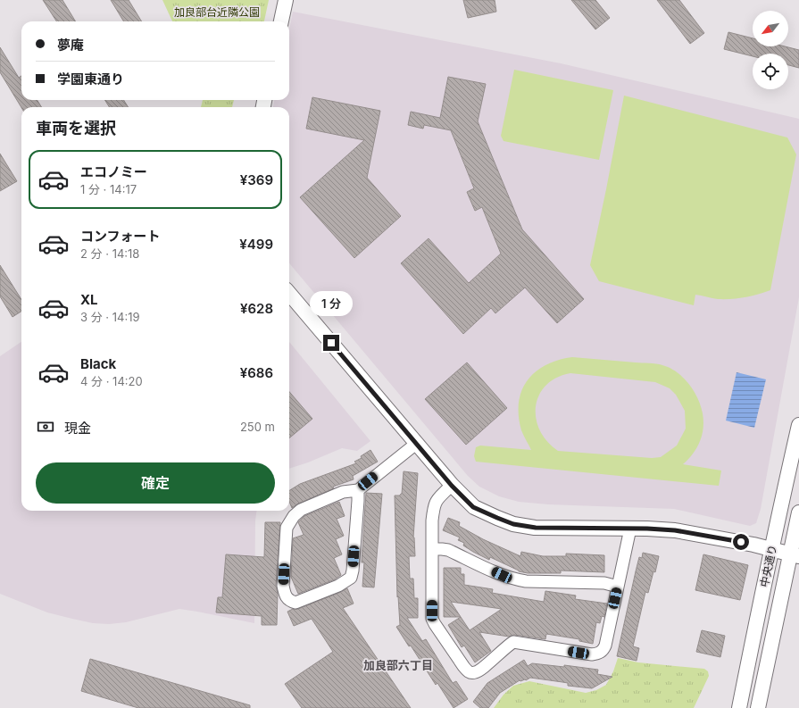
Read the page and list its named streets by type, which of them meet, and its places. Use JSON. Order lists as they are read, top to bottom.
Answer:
{
  "streets": {
    "street": ["中央通り"]
  },
  "districts": ["加良部六丁目"],
  "parks": ["加良部台近隣公園"],
  "north": "bottom left",
  "page": {
    "banner": ["夢庵", "学園東通り"],
    "heading": "車両を選択",
    "list": [
      {
        "name": "エコノミー",
        "note": "1 分 · 14:17",
        "value": "¥369"
      },
      {
        "name": "コンフォート",
        "note": "2 分 · 14:18",
        "value": "¥499"
      },
      {
        "name": "XL",
        "note": "3 分 · 14:19",
        "value": "¥628"
      },
      {
        "name": "Black",
        "note": "4 分 · 14:20",
        "value": "¥686"
      }
    ],
    "bubble": "1 分",
    "pay": ["現金", "250 m"],
    "buttons": "確定"
  }
}
